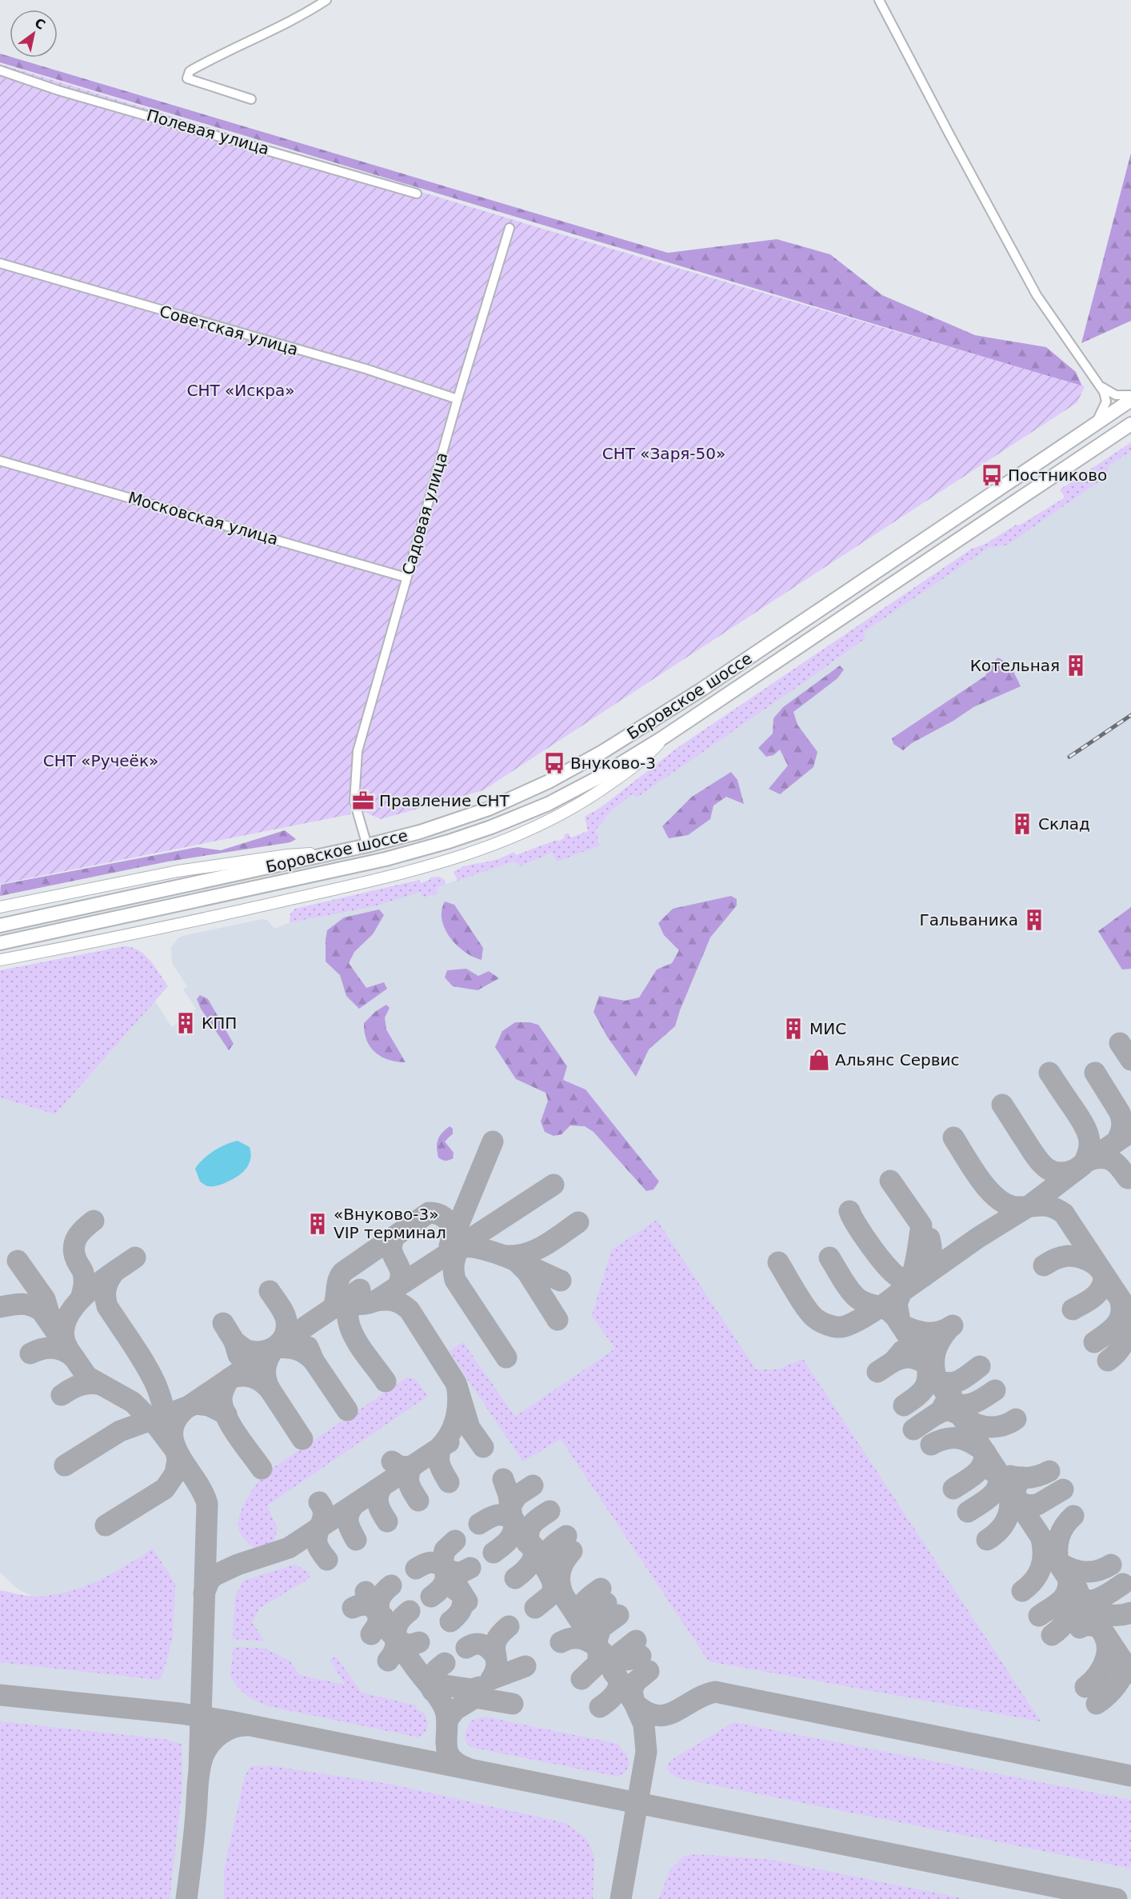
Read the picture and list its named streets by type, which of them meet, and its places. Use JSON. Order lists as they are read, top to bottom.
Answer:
{
  "streets": {
    "main road": ["Боровское шоссе"],
    "street": [
      "Полевая улица",
      "Советская улица",
      "Садовая улица",
      "Московская улица"
    ]
  },
  "crossings": [
    ["Советская улица", "Садовая улица"],
    ["Садовая улица", "Московская улица"],
    ["Садовая улица", "Боровское шоссе"]
  ],
  "parks": ["СНТ «Искра»", "СНТ «Заря-50»", "СНТ «Ручеёк»"],
  "places": {
    "bus stop": ["Постниково", "Внуково-3"],
    "building": [
      "Котельная",
      "Склад",
      "Гальваника",
      "КПП",
      "МИС",
      "«Внуково-3» VIP терминал"
    ],
    "office": ["Правление СНТ"],
    "shop": ["Альянс Сервис"]
  },
  "north": "top right"
}
